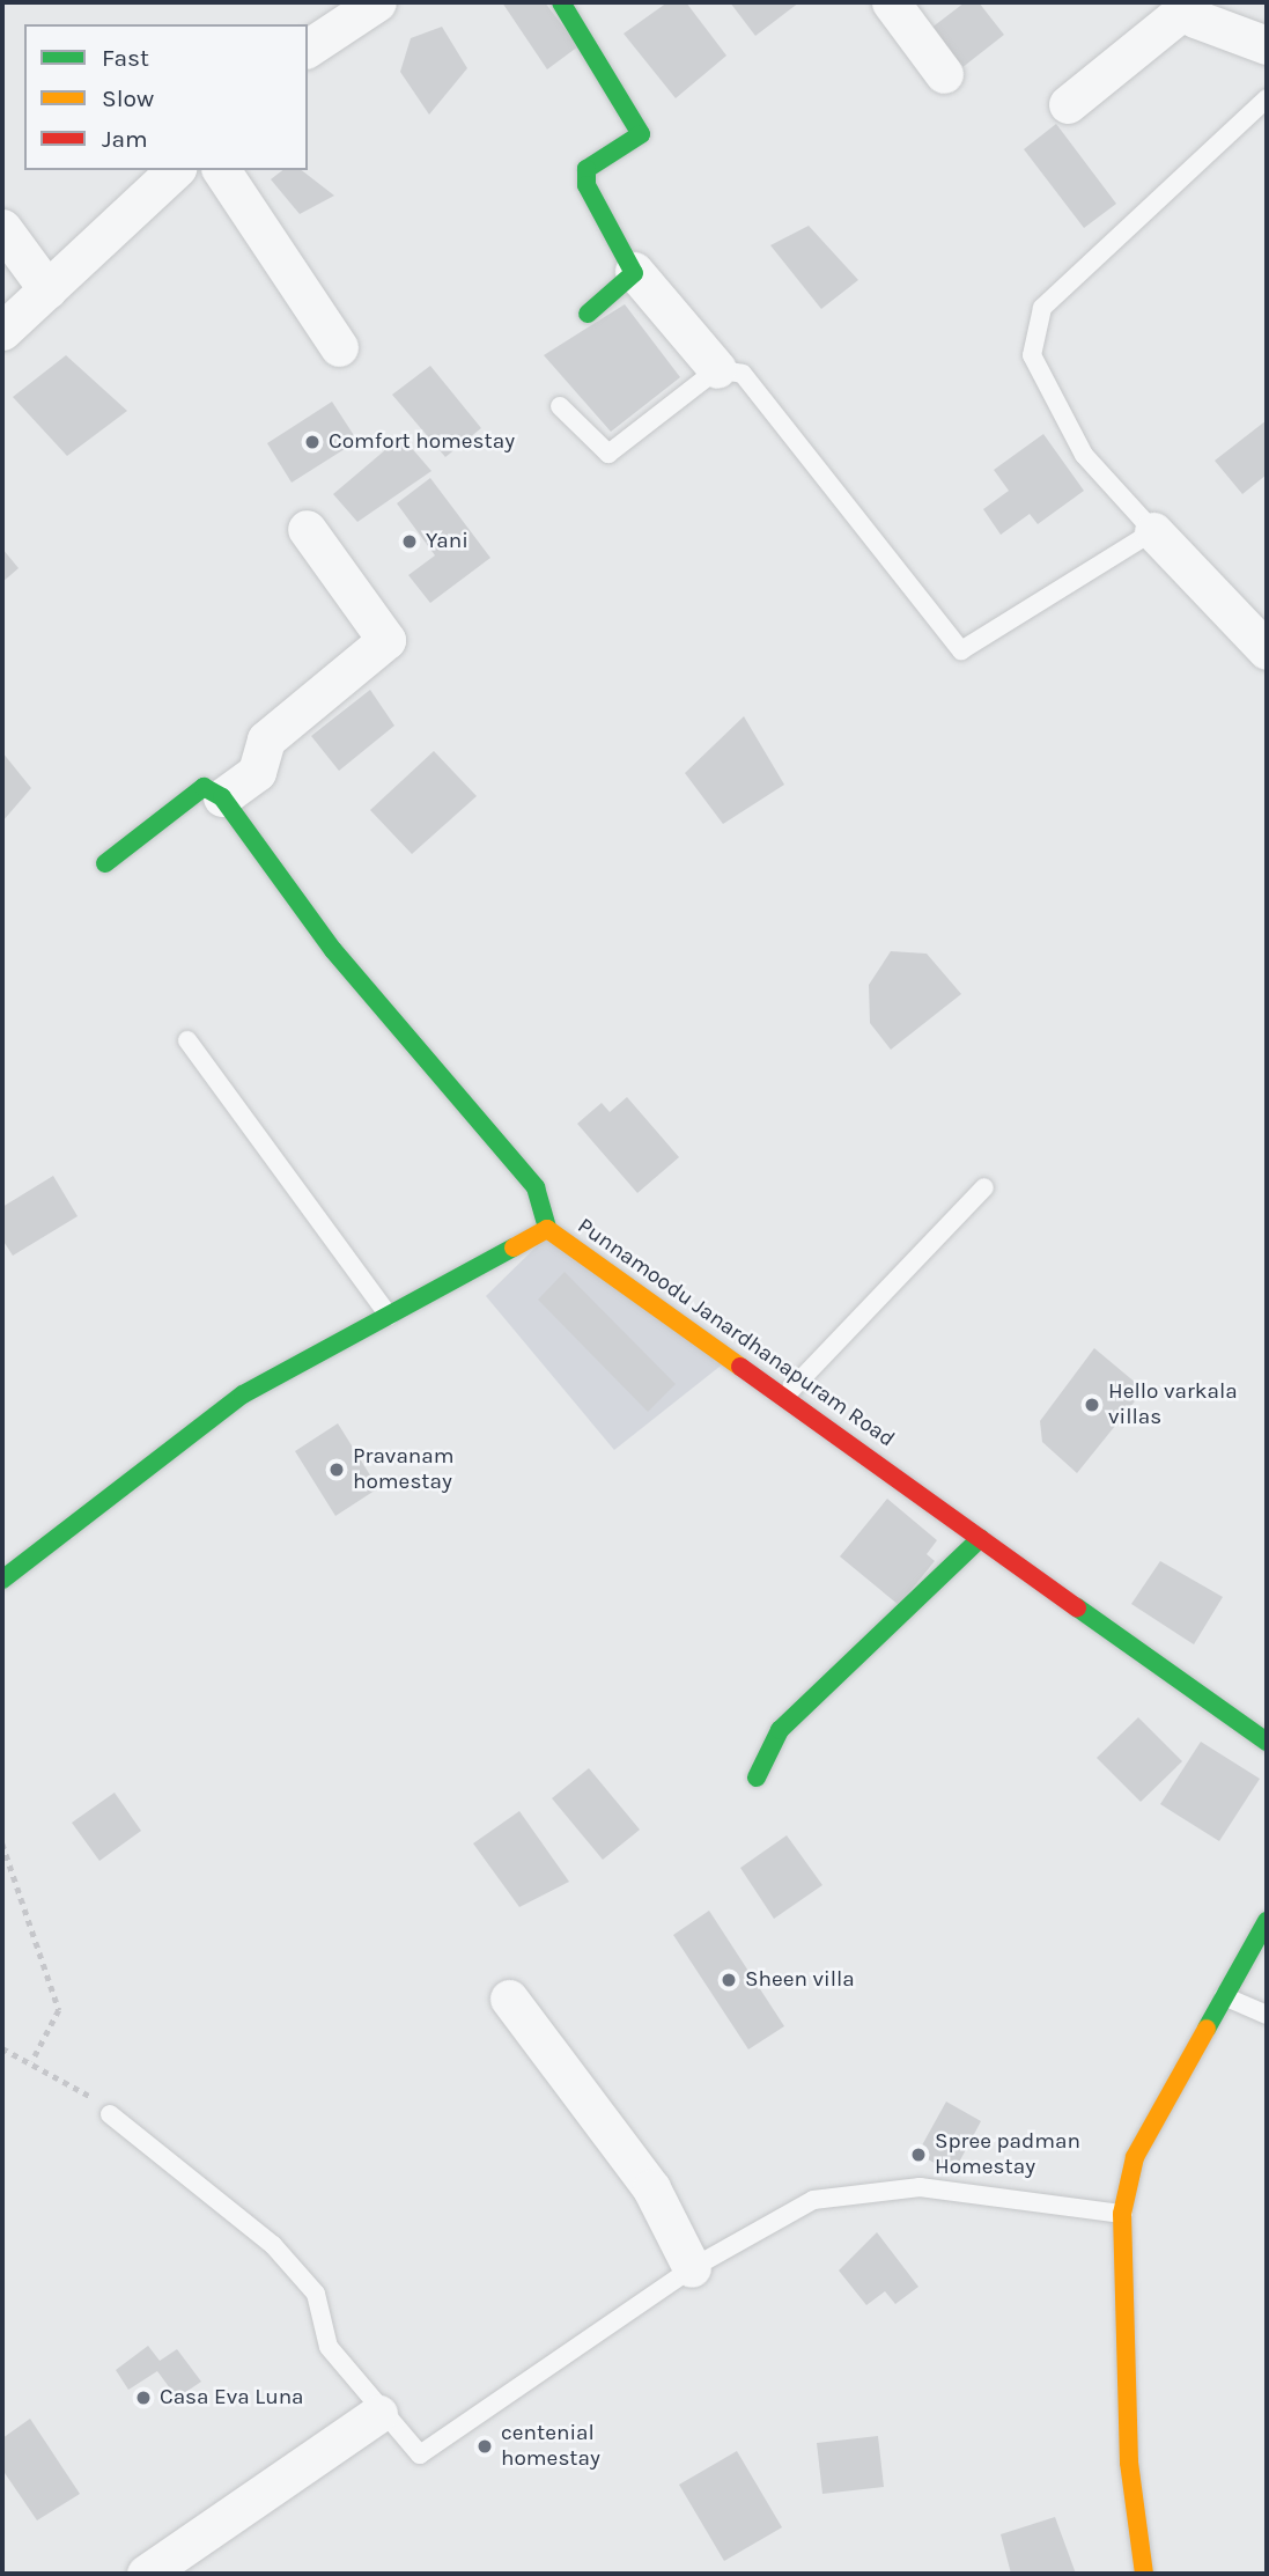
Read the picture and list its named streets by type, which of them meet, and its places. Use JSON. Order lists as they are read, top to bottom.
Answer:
{
  "streets": {
    "main road": ["Punnamoodu Janardhanapuram Road"]
  },
  "places": [
    "Comfort homestay",
    "Yani",
    "Hello varkala villas",
    "Pravanam homestay",
    "Sheen villa",
    "Spree padman Homestay",
    "Casa Eva Luna",
    "centenial homestay"
  ],
  "legend": ["Fast", "Slow", "Jam"]
}
